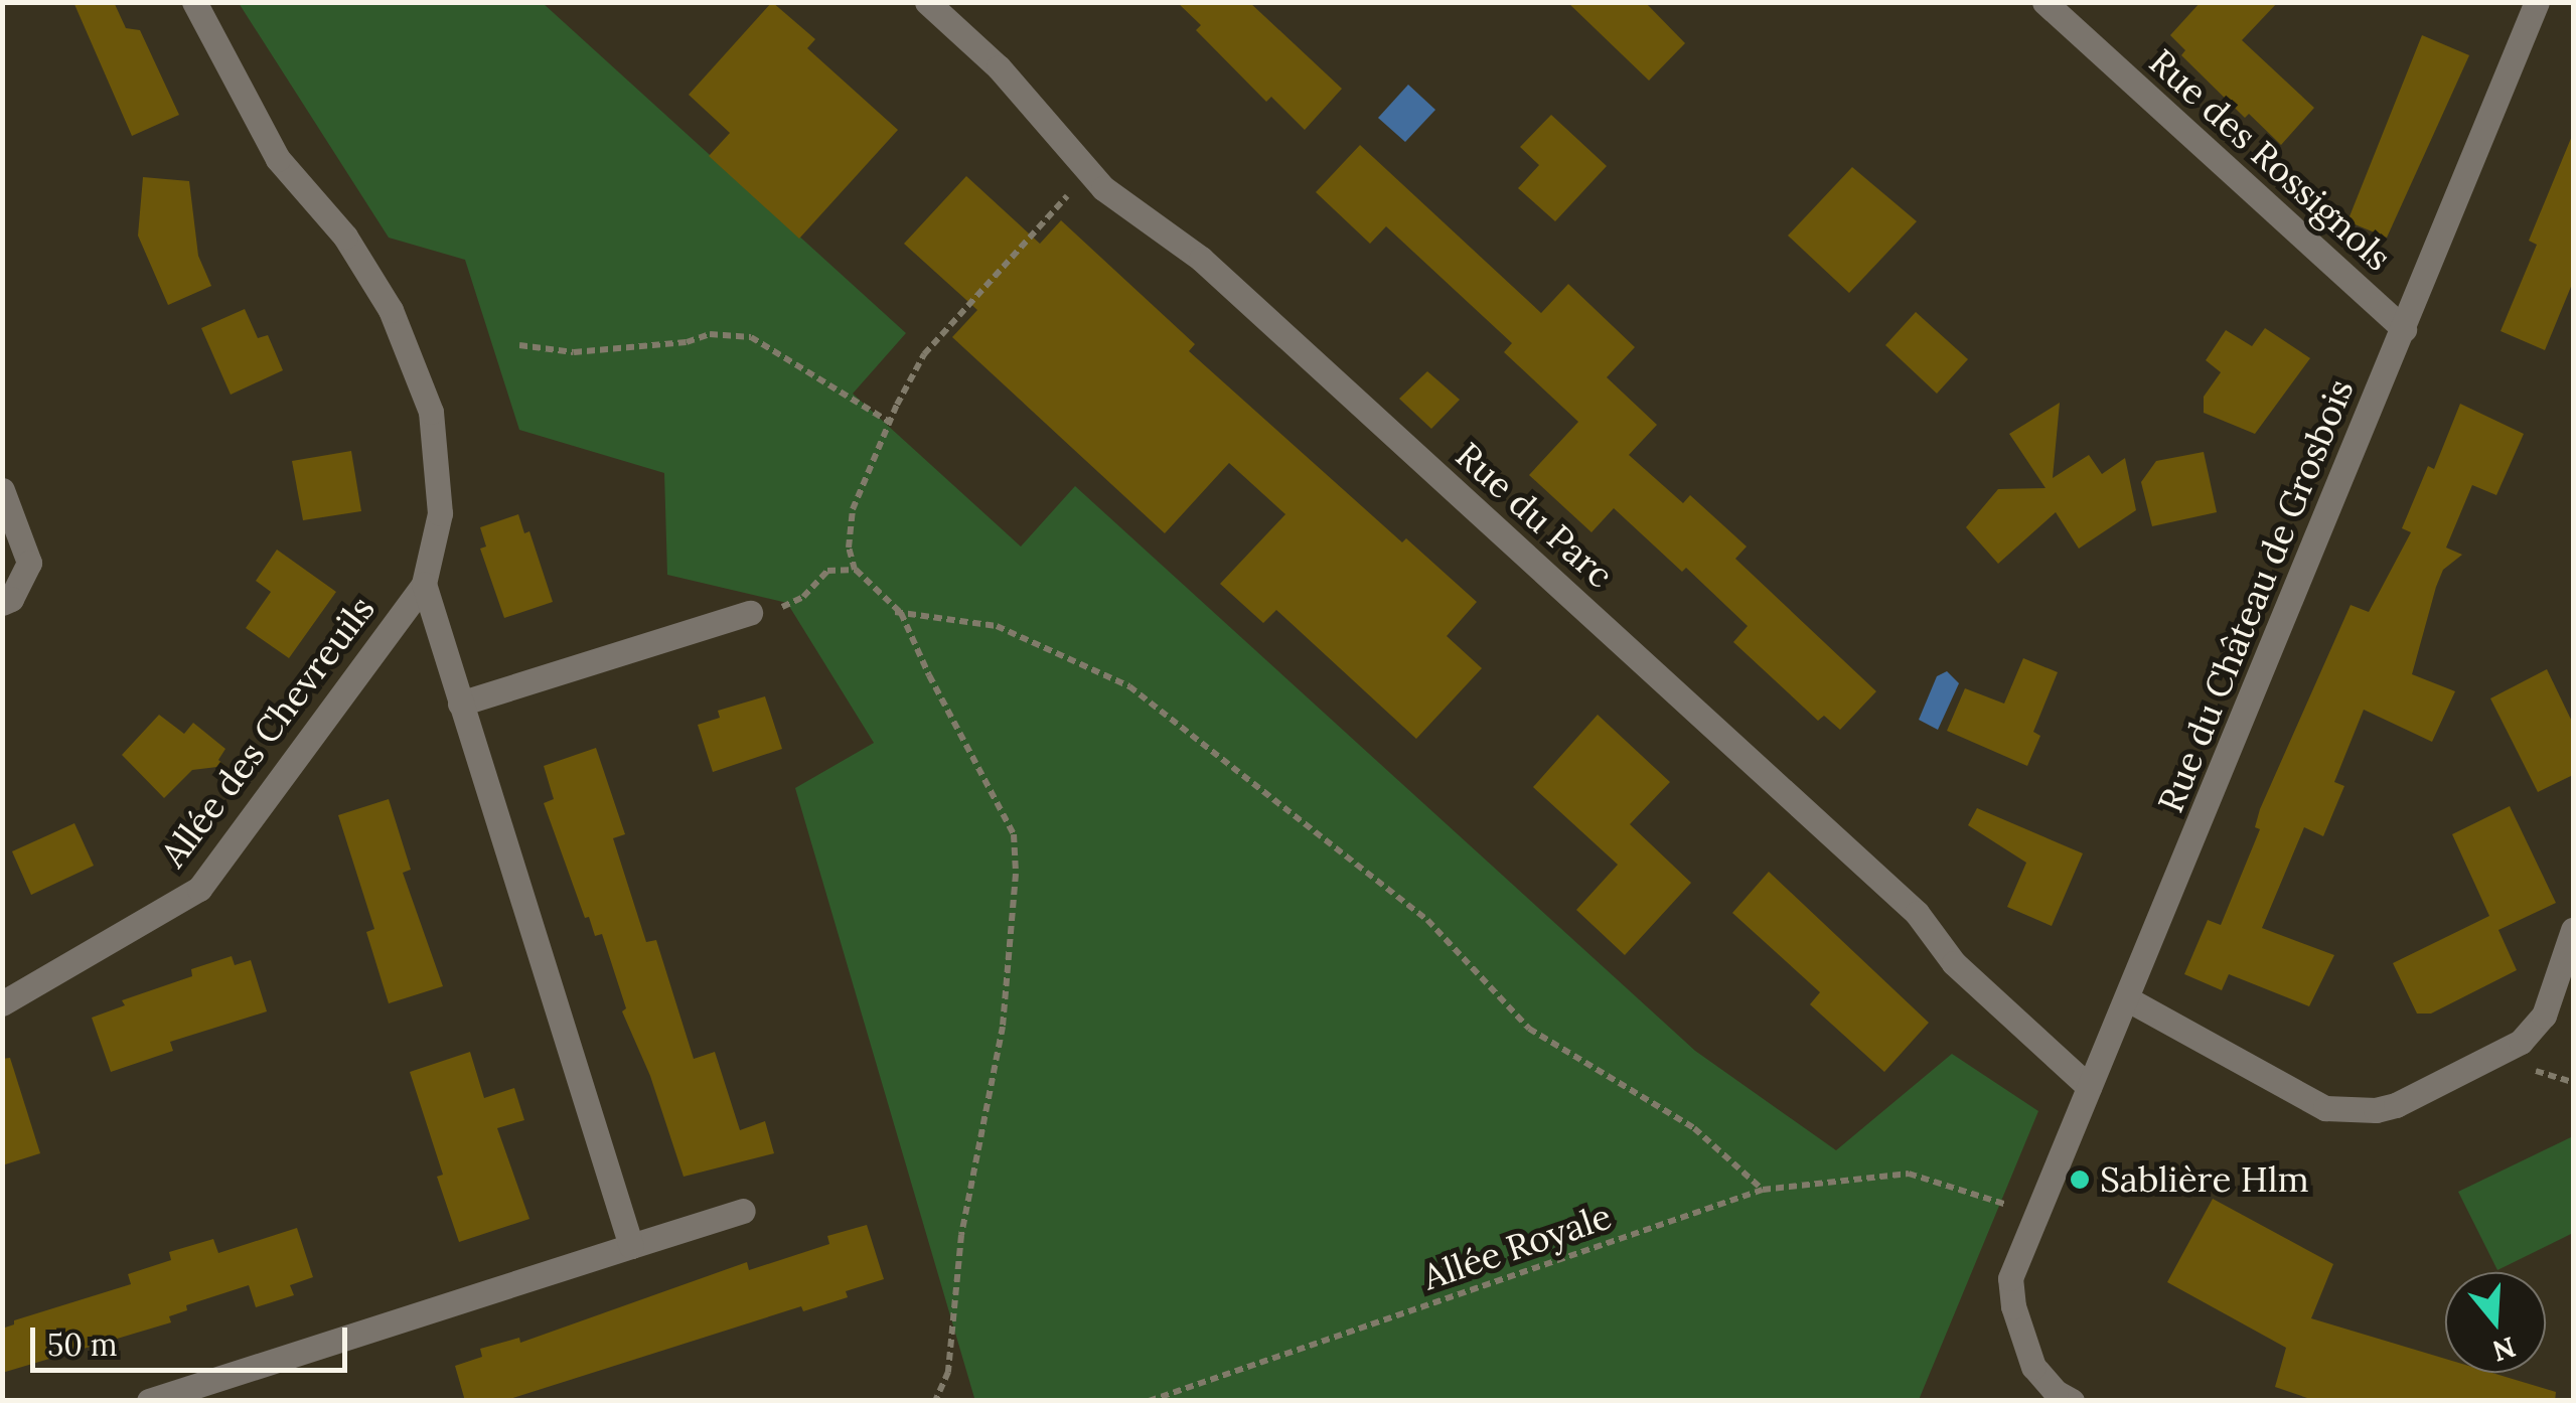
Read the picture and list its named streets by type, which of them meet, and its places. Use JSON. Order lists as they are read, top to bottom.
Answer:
{
  "streets": {
    "street": [
      "Rue des Rossignols",
      "Rue du Parc",
      "Rue du Château de Grosbois",
      "Allée des Chevreuils"
    ],
    "path": ["Allée Royale"]
  },
  "crossings": [
    ["Rue des Rossignols", "Rue du Château de Grosbois"],
    ["Rue du Parc", "Rue du Château de Grosbois"],
    ["Rue du Château de Grosbois", "Allée Royale"]
  ],
  "places": ["Sablière Hlm"],
  "scale_bar": "50 m",
  "north": "bottom"
}
